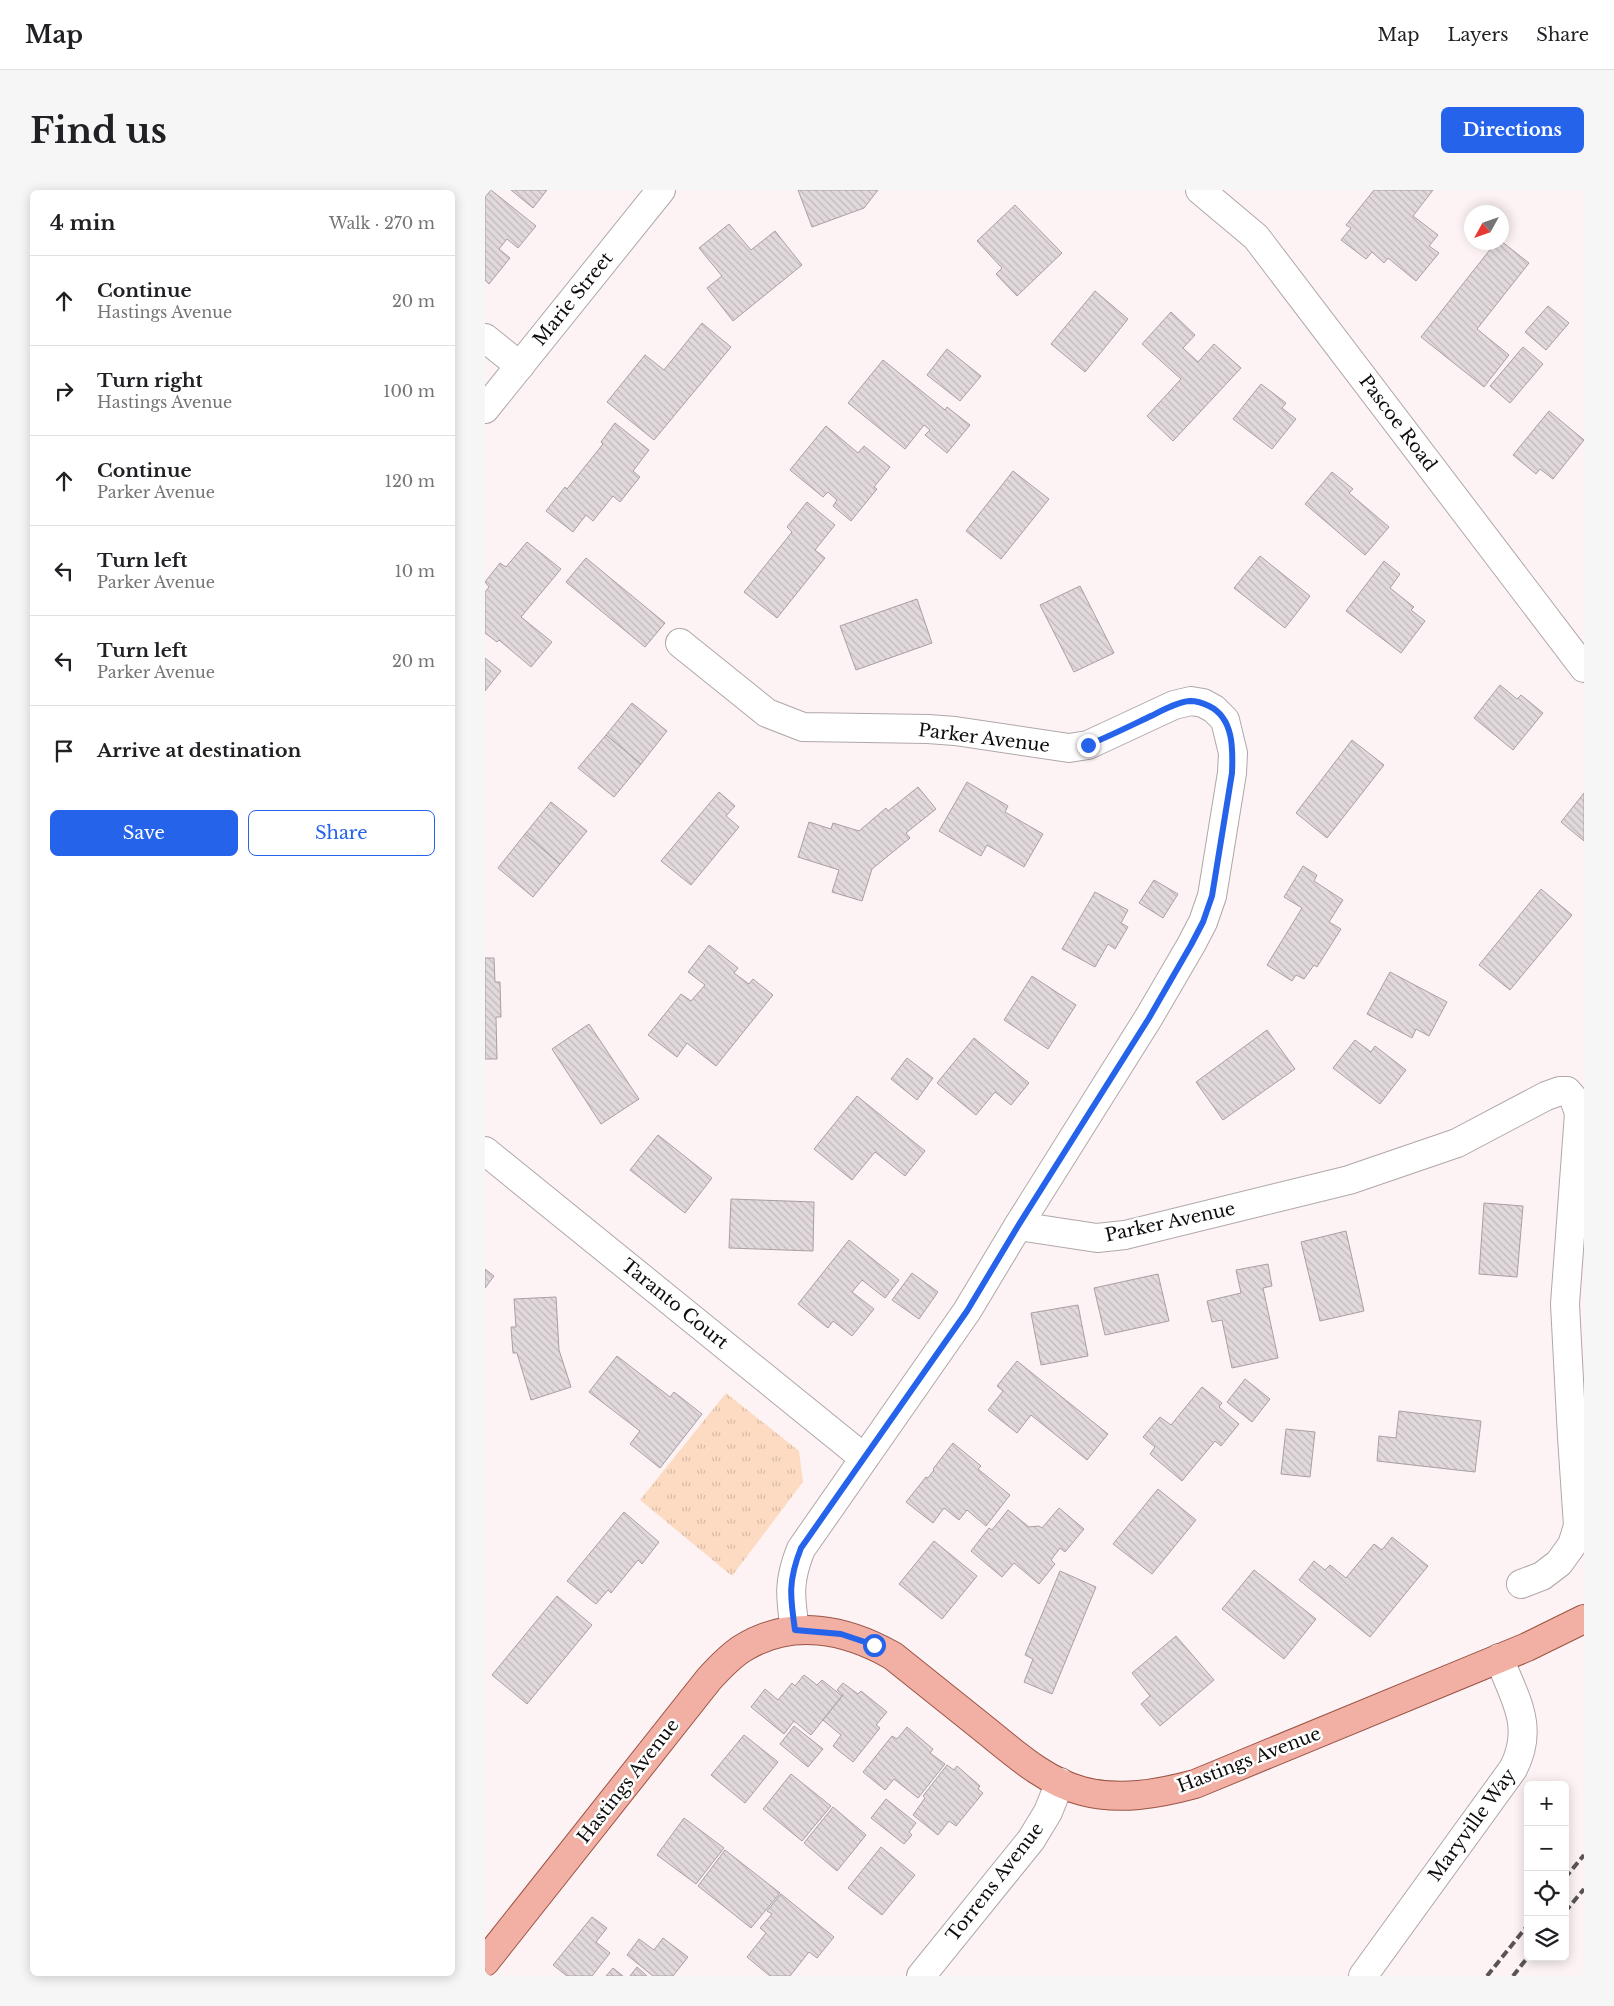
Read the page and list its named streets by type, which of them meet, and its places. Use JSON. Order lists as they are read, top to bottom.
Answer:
{
  "streets": {
    "main road": ["Hastings Avenue"],
    "street": [
      "Marie Street",
      "Pascoe Road",
      "Parker Avenue",
      "Taranto Court",
      "Maryville Way",
      "Torrens Avenue"
    ]
  },
  "crossings": [
    ["Hastings Avenue", "Maryville Way"],
    ["Hastings Avenue", "Torrens Avenue"]
  ],
  "north": "bottom left",
  "page": {
    "header": "Map",
    "nav": ["Map", "Layers", "Share"],
    "buttons": [
      "Directions",
      ["Save", "Share"]
    ],
    "title": "Find us",
    "heading": ["4 min", "Walk · 270 m"],
    "list": [
      ["Continue", "Hastings Avenue", "20 m"],
      ["Turn right", "Hastings Avenue", "100 m"],
      ["Continue", "Parker Avenue", "120 m"],
      ["Turn left", "Parker Avenue", "10 m"],
      ["Turn left", "Parker Avenue", "20 m"],
      "Arrive at destination"
    ],
    "map_buttons": ["+", "−"]
  }
}
